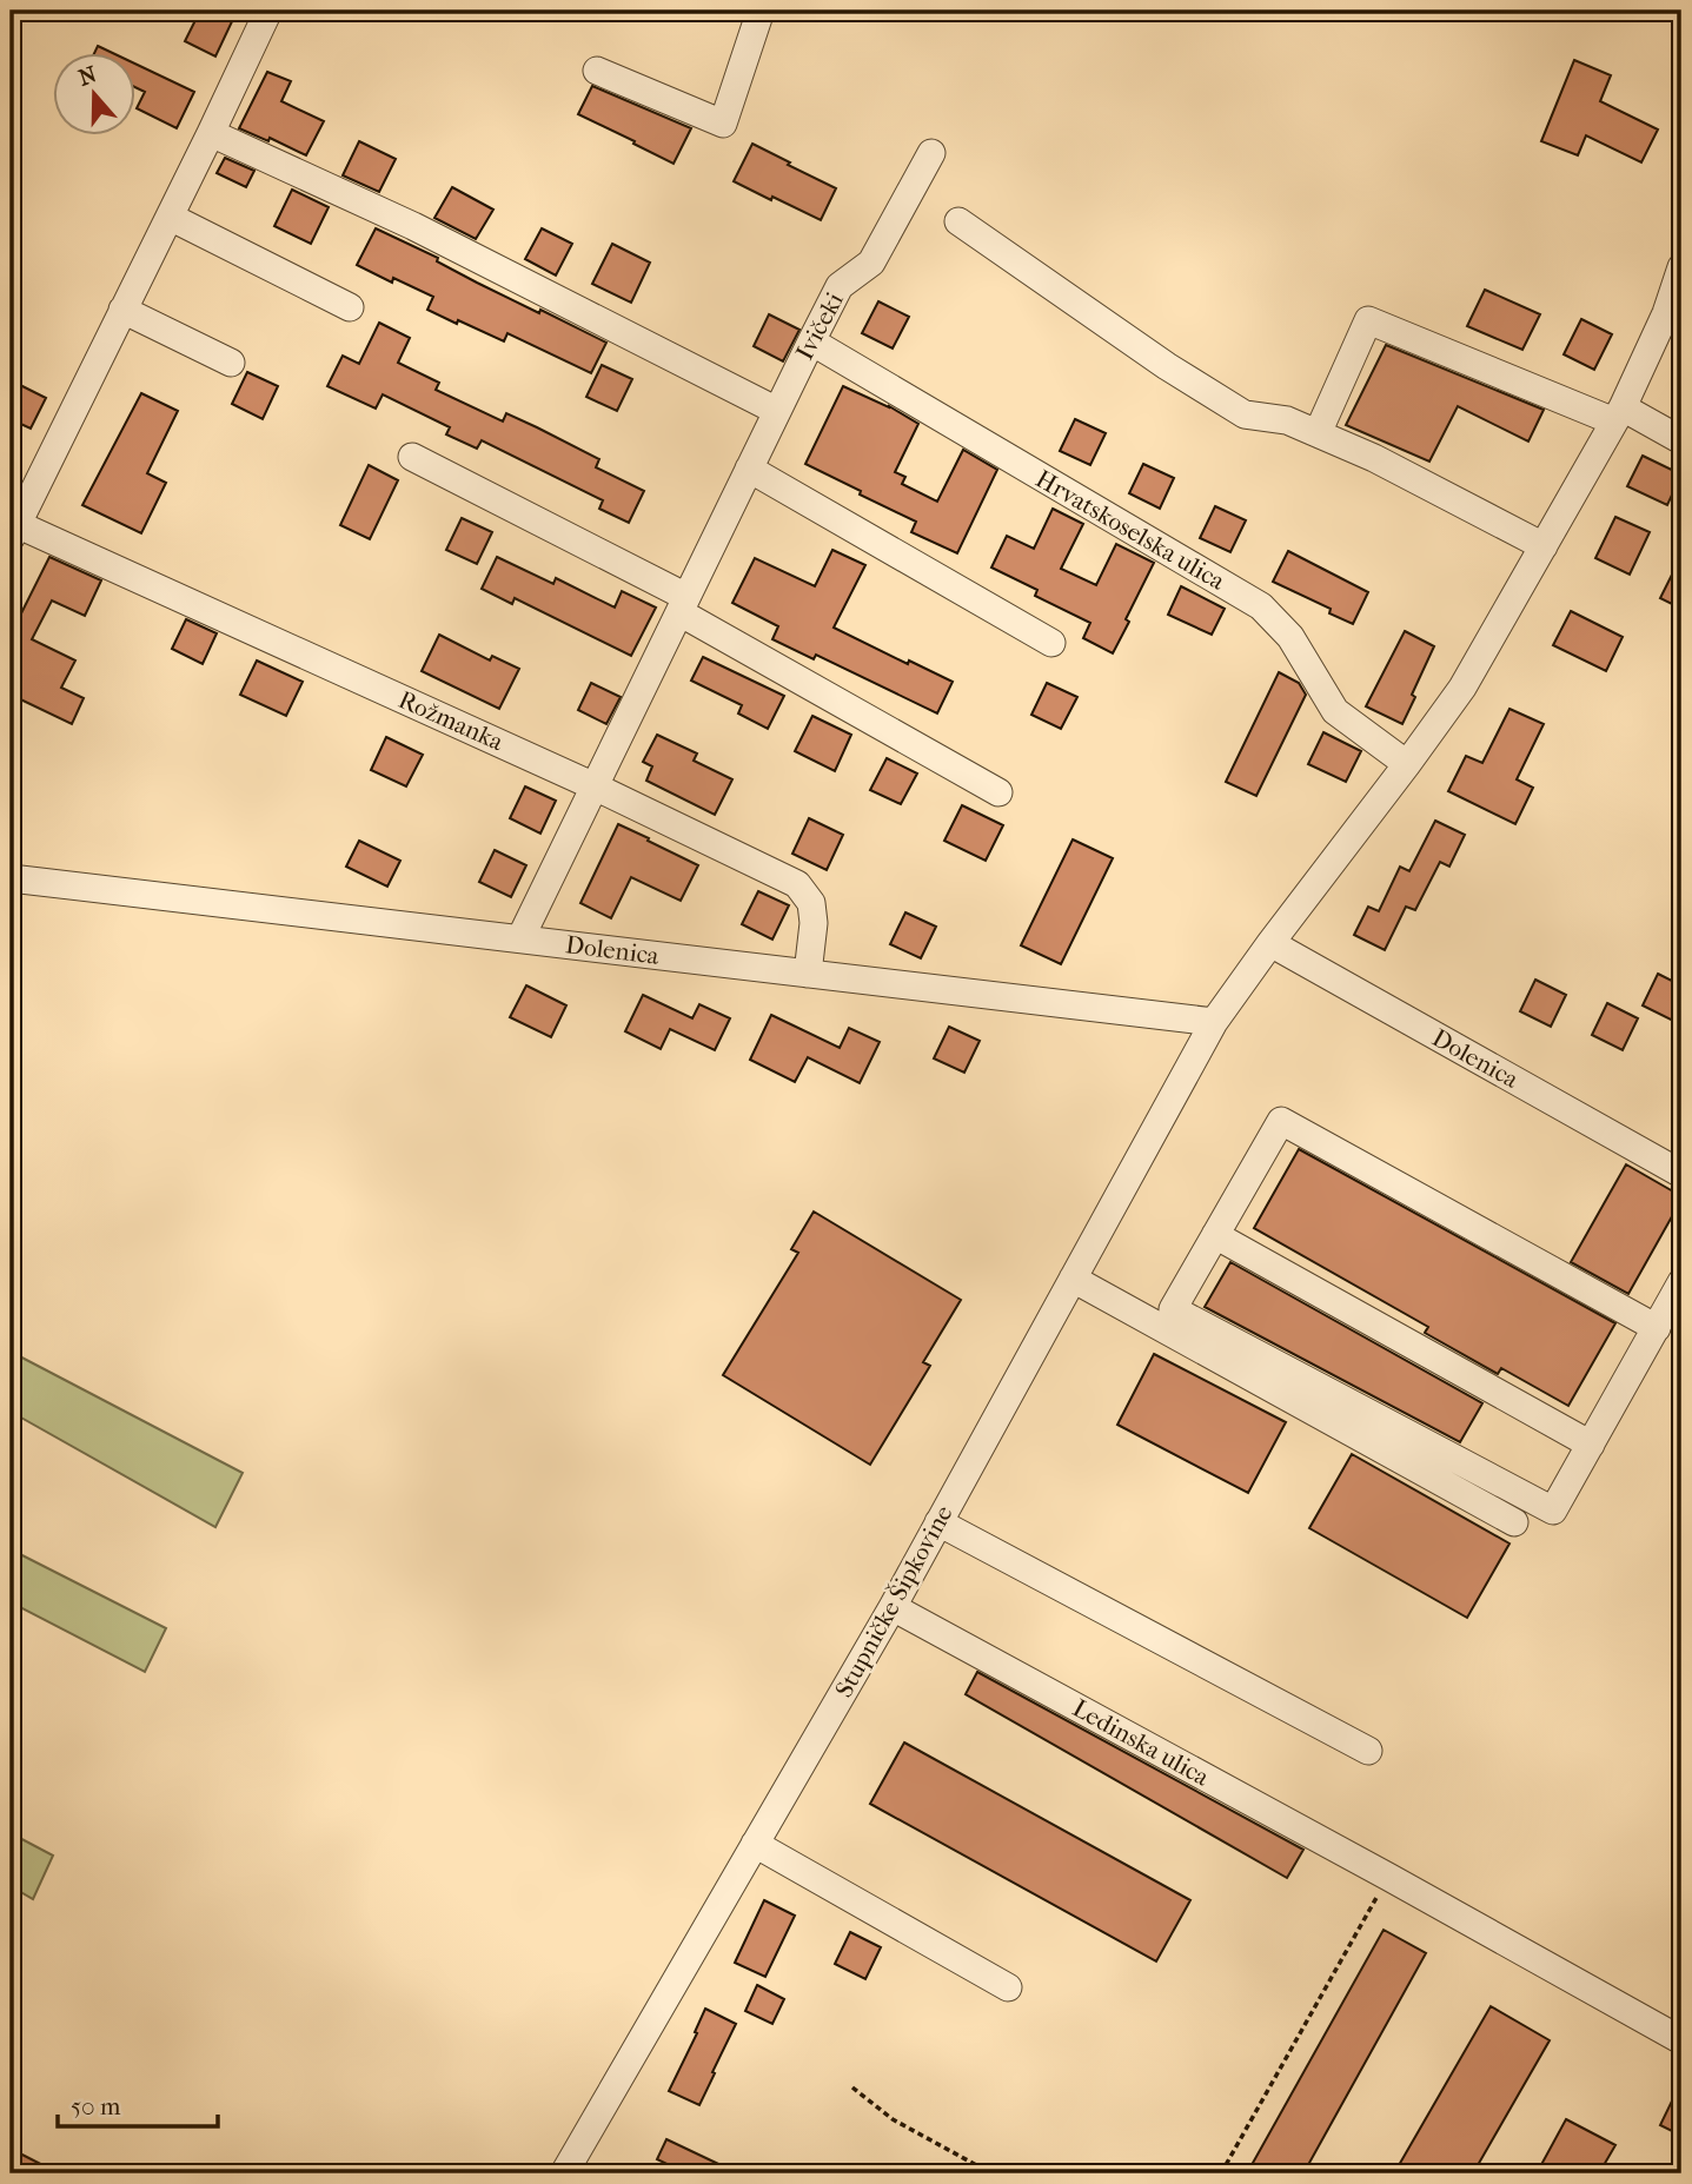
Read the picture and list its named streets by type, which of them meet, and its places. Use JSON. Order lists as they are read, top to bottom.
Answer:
{
  "streets": {
    "street": [
      "Ivičeki",
      "Hrvatskoselska ulica",
      "Rožmanka",
      "Dolenica",
      "Stupničke Šipkovine",
      "Ledinska ulica"
    ]
  },
  "crossings": [
    ["Ivičeki", "Hrvatskoselska ulica"],
    ["Ivičeki", "Rožmanka"],
    ["Ivičeki", "Dolenica"],
    ["Rožmanka", "Dolenica"],
    ["Dolenica", "Stupničke Šipkovine"],
    ["Stupničke Šipkovine", "Ledinska ulica"]
  ],
  "scale_bar": "50 m",
  "north": "top"
}
